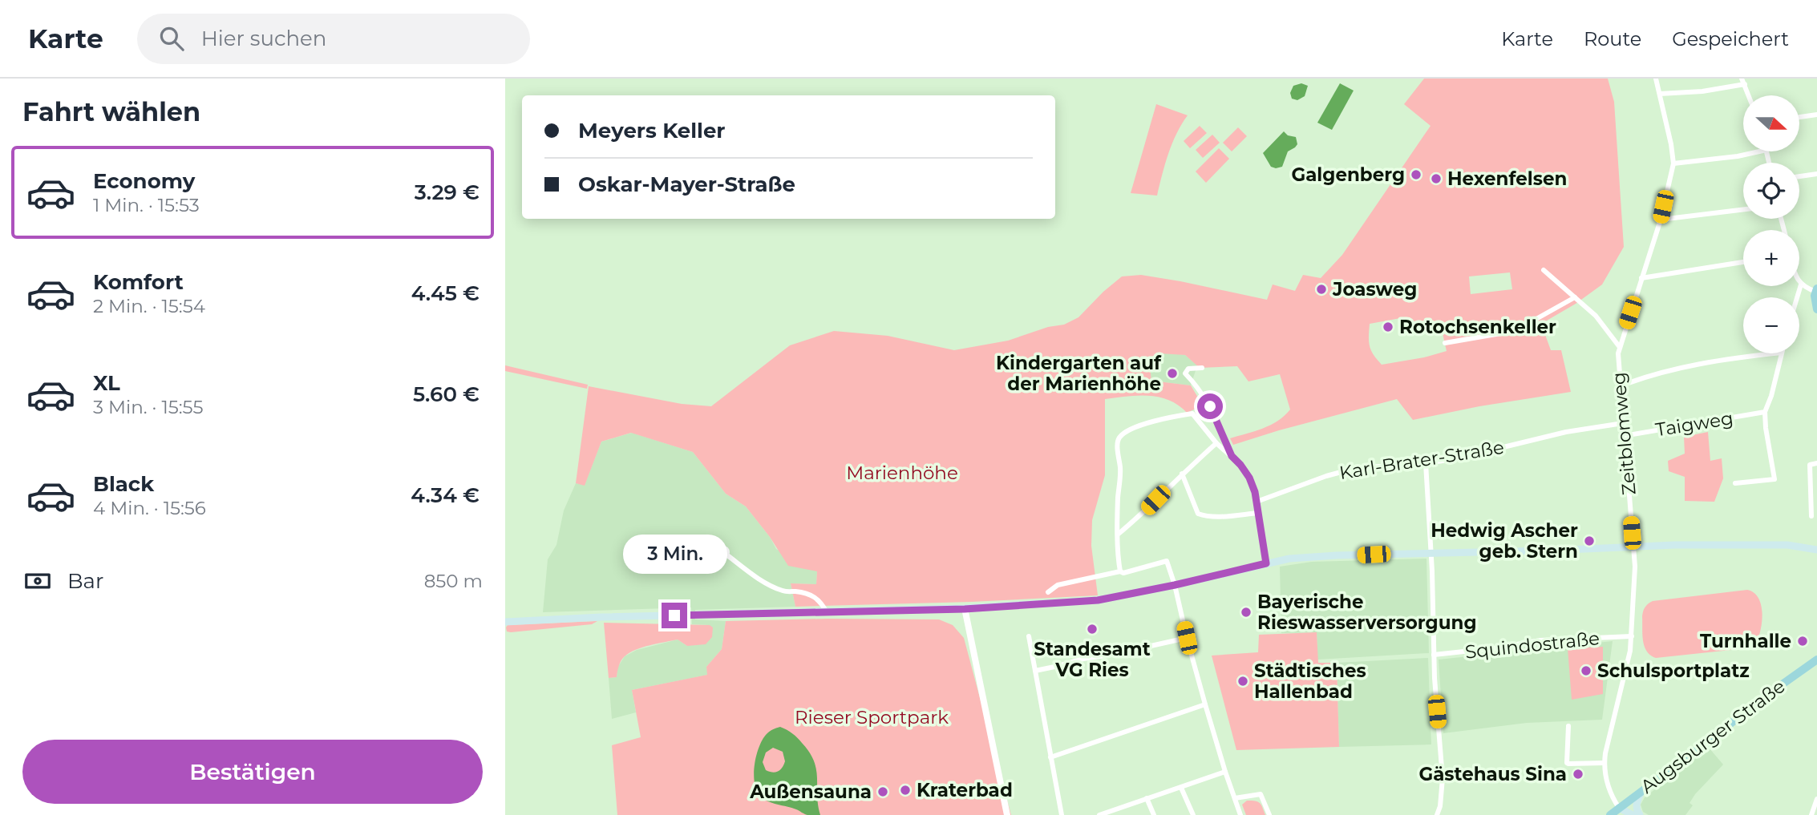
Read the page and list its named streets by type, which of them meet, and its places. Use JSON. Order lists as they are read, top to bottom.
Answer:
{
  "streets": {
    "main road": ["Augsburger Straße"],
    "street": [
      "Taigweg",
      "Zeitblomweg",
      "Karl-Brater-Straße",
      "Squindostraße"
    ]
  },
  "crossings": [
    ["Taigweg", "Zeitblomweg"],
    ["Zeitblomweg", "Karl-Brater-Straße"],
    ["Zeitblomweg", "Squindostraße"]
  ],
  "parks": ["Marienhöhe", "Rieser Sportpark"],
  "places": [
    "Galgenberg",
    "Hexenfelsen",
    "Joasweg",
    "Rotochsenkeller",
    "Kindergarten auf der Marienhöhe",
    "Hedwig Ascher geb. Stern",
    "Bayerische Rieswasserversorgung",
    "Standesamt VG Ries",
    "Turnhalle",
    "Schulsportplatz",
    "Städtisches Hallenbad",
    "Gästehaus Sina",
    "Kraterbad",
    "Außensauna"
  ],
  "north": "right",
  "page": {
    "header": "Karte",
    "search": "Hier suchen",
    "nav": ["Karte", "Route", "Gespeichert"],
    "heading": "Fahrt wählen",
    "map_buttons": ["+", "−"],
    "banner": ["Meyers Keller", "Oskar-Mayer-Straße"],
    "list": [
      {
        "name": "Economy",
        "note": "1 Min. · 15:53",
        "value": "3.29 €"
      },
      {
        "name": "Komfort",
        "note": "2 Min. · 15:54",
        "value": "4.45 €"
      },
      {
        "name": "XL",
        "note": "3 Min. · 15:55",
        "value": "5.60 €"
      },
      {
        "name": "Black",
        "note": "4 Min. · 15:56",
        "value": "4.34 €"
      }
    ],
    "bubble": "3 Min.",
    "pay": ["Bar", "850 m"],
    "buttons": "Bestätigen"
  }
}
